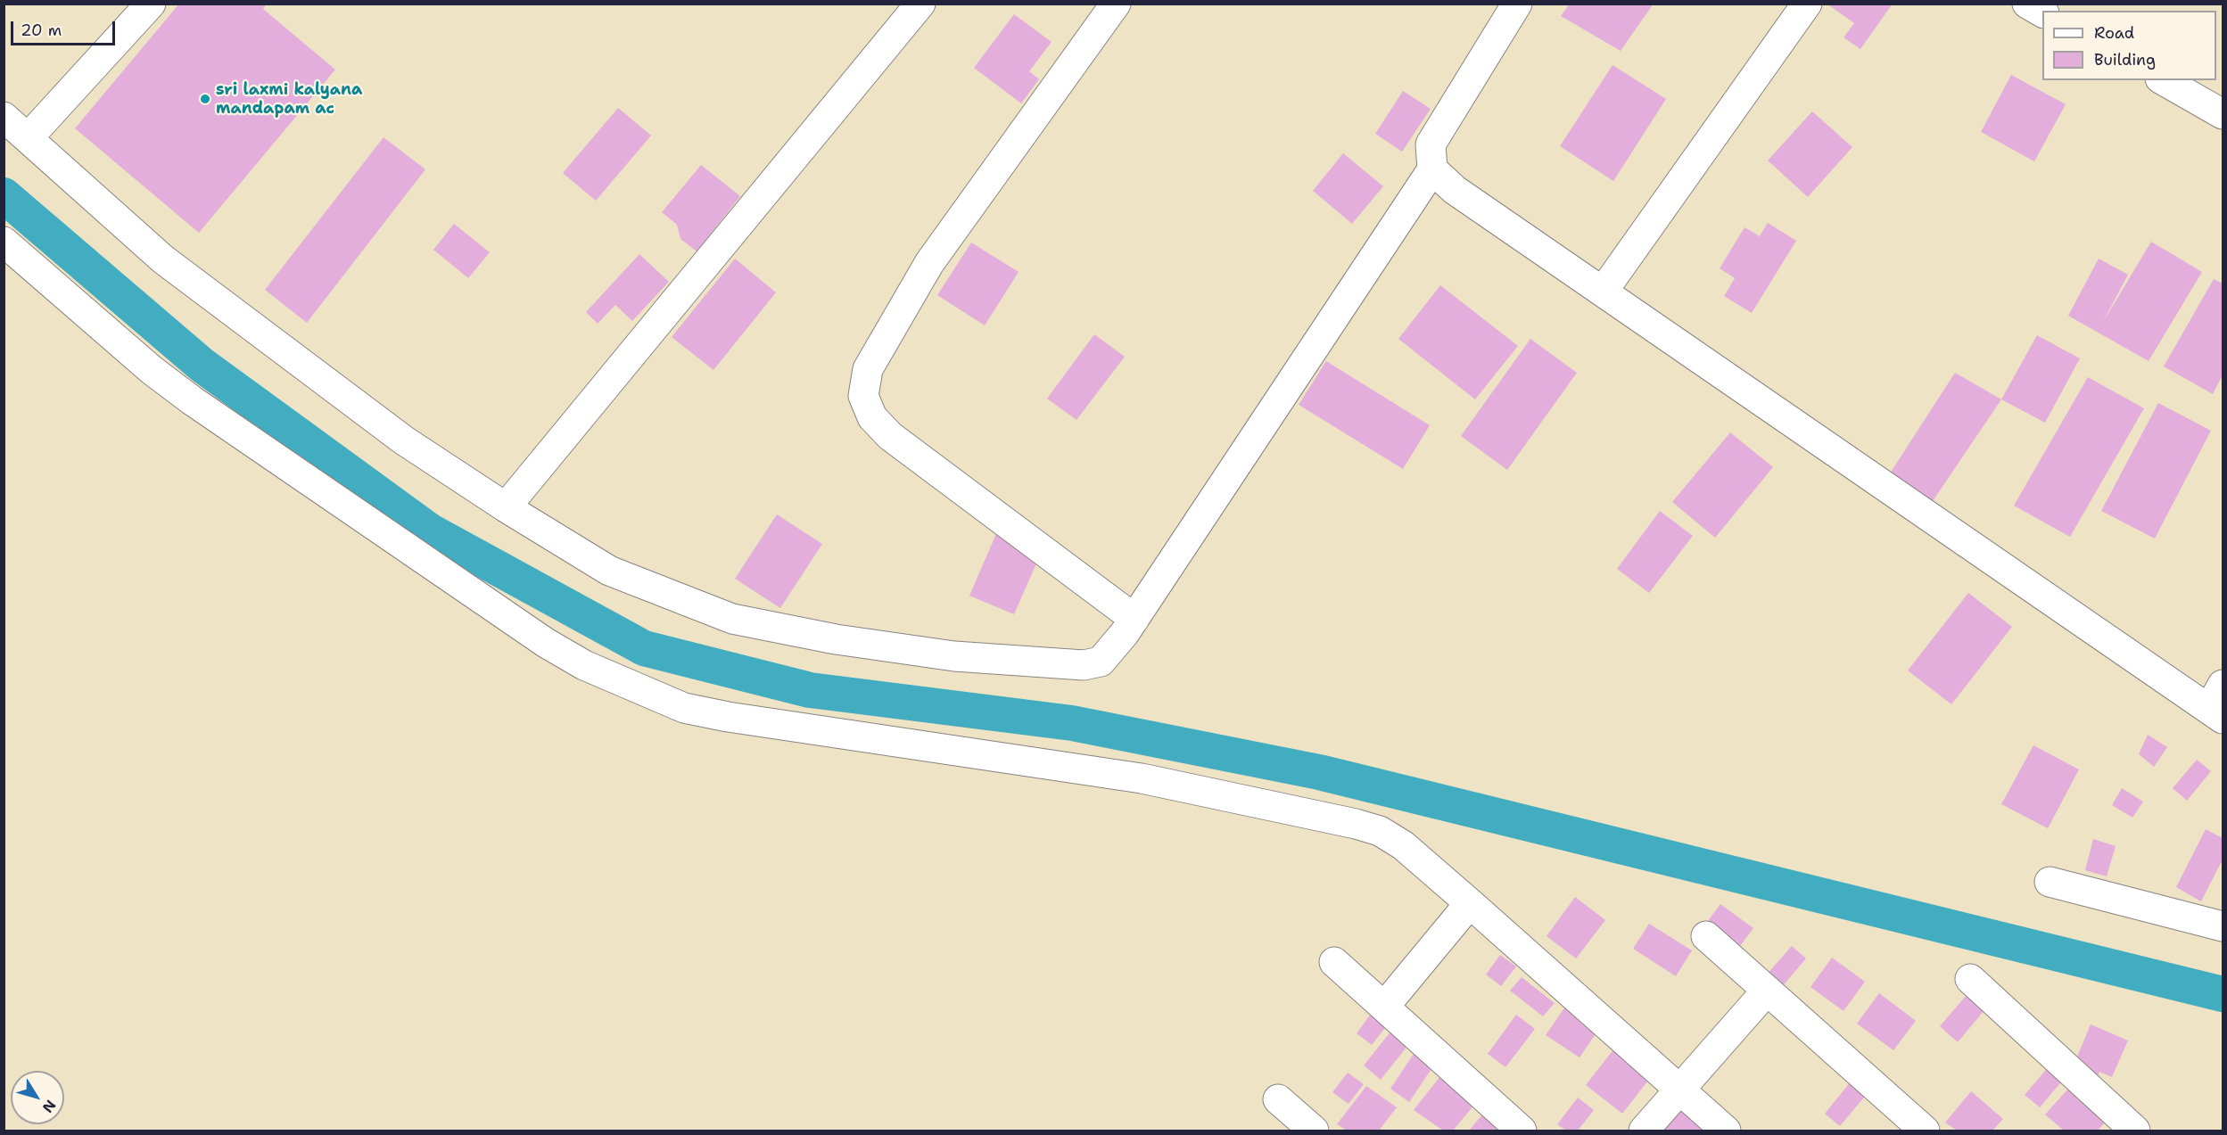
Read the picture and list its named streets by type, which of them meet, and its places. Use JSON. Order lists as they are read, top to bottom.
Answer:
{
  "places": ["sri laxmi kalyana mandapam ac"],
  "legend": ["Road", "Building"],
  "scale_bar": "20 m",
  "north": "bottom right"
}
